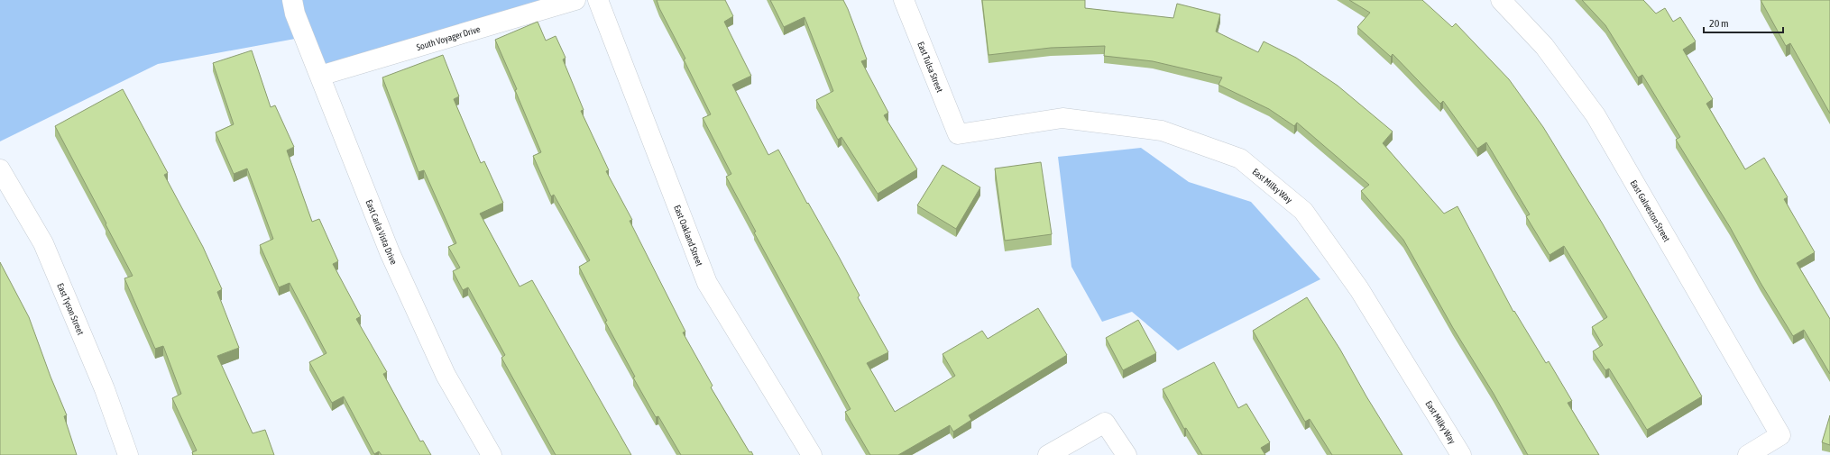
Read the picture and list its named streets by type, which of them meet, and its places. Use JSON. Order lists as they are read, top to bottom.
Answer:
{
  "streets": {
    "street": [
      "South Voyager Drive",
      "East Tulsa Street",
      "East Milky Way",
      "East Galveston Street",
      "East Carla Vista Drive",
      "East Oakland Street",
      "East Tyson Street"
    ]
  },
  "crossings": [
    ["South Voyager Drive", "East Carla Vista Drive"],
    ["East Tulsa Street", "East Milky Way"]
  ],
  "scale_bar": "20 m"
}
